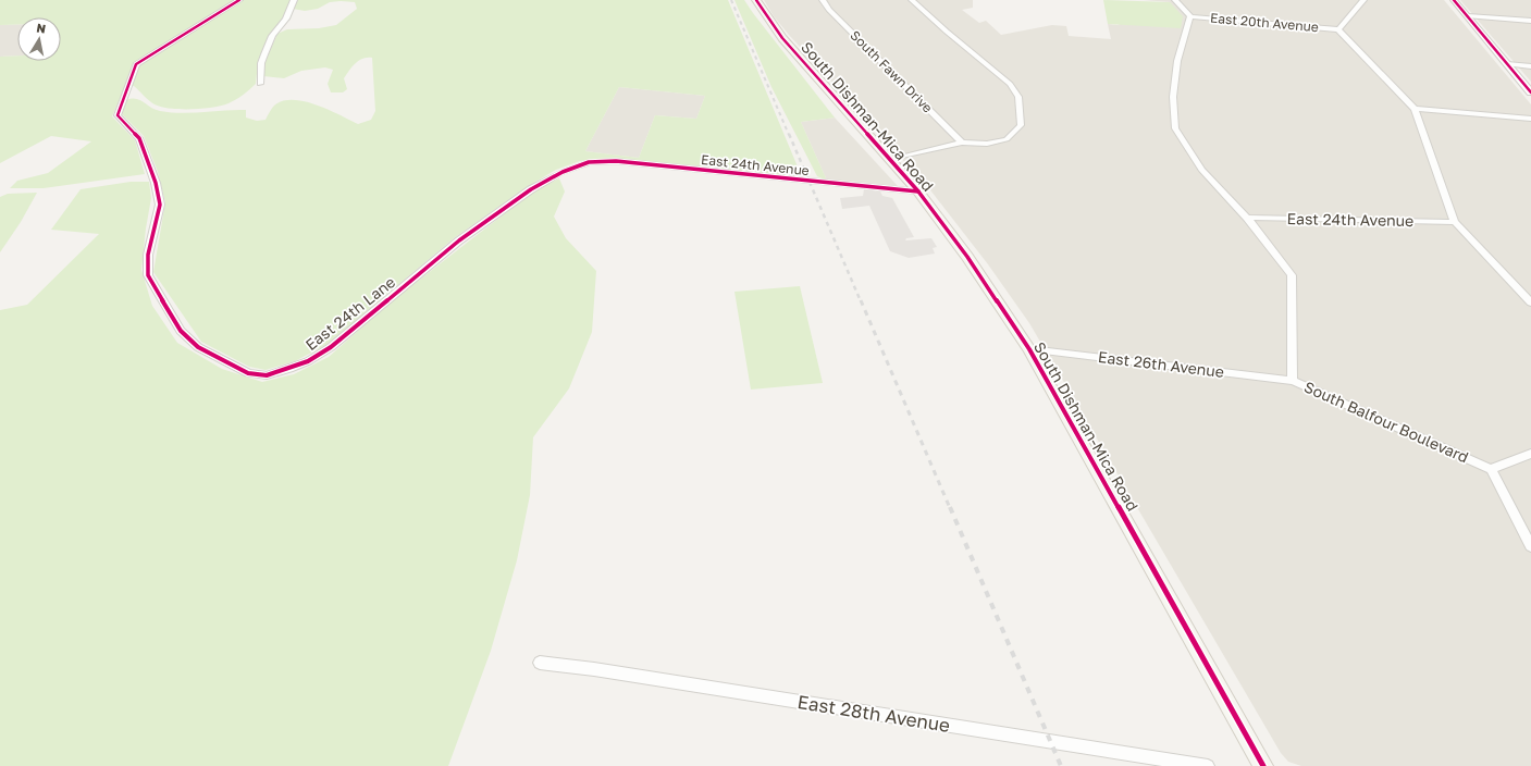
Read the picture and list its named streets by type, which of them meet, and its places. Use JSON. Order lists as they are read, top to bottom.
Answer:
{
  "streets": {
    "main road": ["South Dishman-Mica Road"],
    "street": [
      "East 20th Avenue",
      "South Fawn Drive",
      "East 24th Avenue",
      "East 24th Lane",
      "East 26th Avenue",
      "South Balfour Boulevard",
      "East 28th Avenue"
    ]
  },
  "crossings": [
    ["East 20th Avenue", "South Balfour Boulevard"],
    ["South Dishman-Mica Road", "East 24th Avenue"],
    ["South Dishman-Mica Road", "East 26th Avenue"],
    ["East 24th Avenue", "East 24th Lane"],
    ["East 24th Avenue", "South Balfour Boulevard"],
    ["East 26th Avenue", "South Balfour Boulevard"]
  ],
  "north": "top"
}
